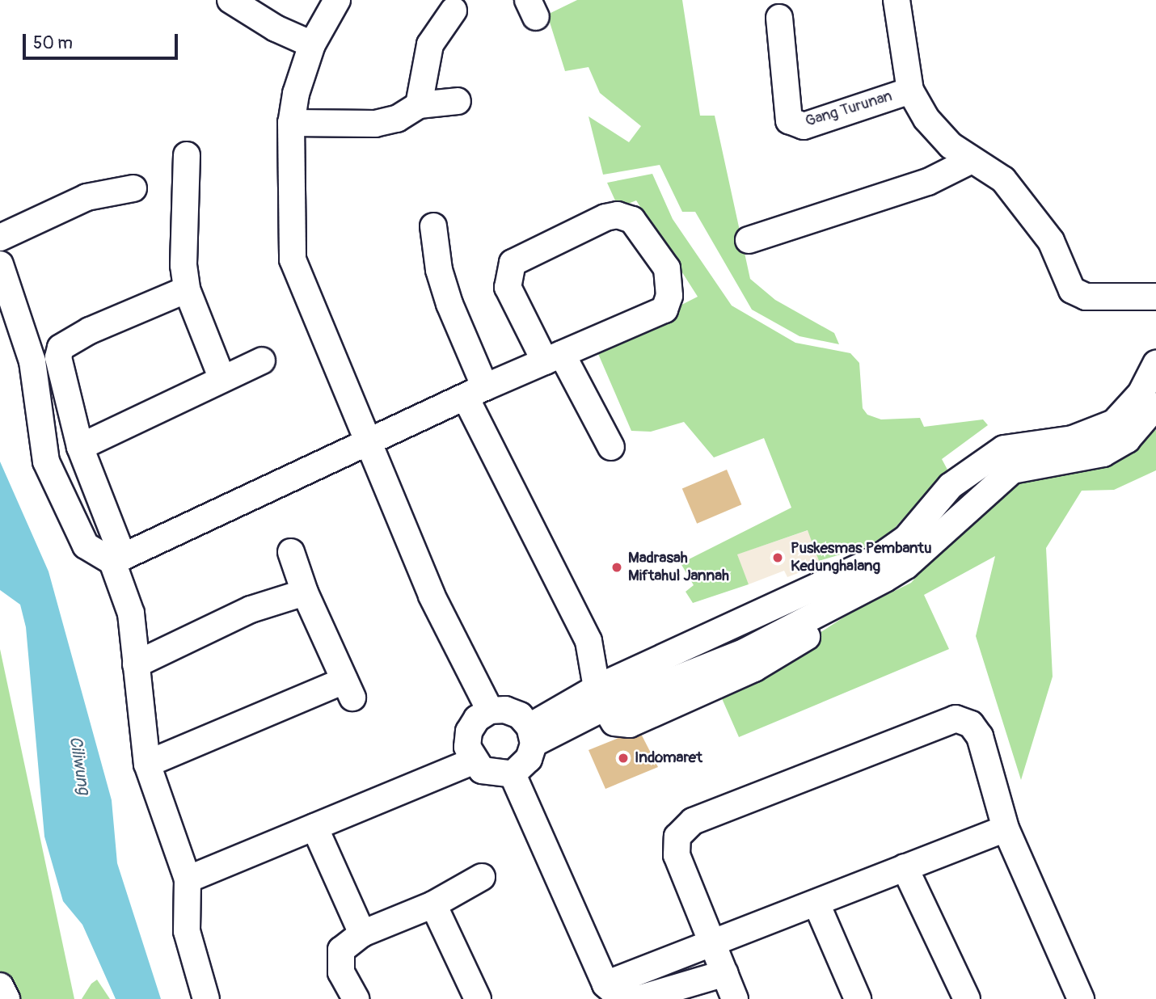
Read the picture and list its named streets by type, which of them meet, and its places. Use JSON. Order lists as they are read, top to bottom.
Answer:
{
  "streets": {
    "street": ["Gang Turunan"]
  },
  "water": ["Ciliwung"],
  "places": ["Puskesmas Pembantu Kedunghalang", "Madrasah Miftahul Jannah", "Indomaret"],
  "scale_bar": "50 m"
}
